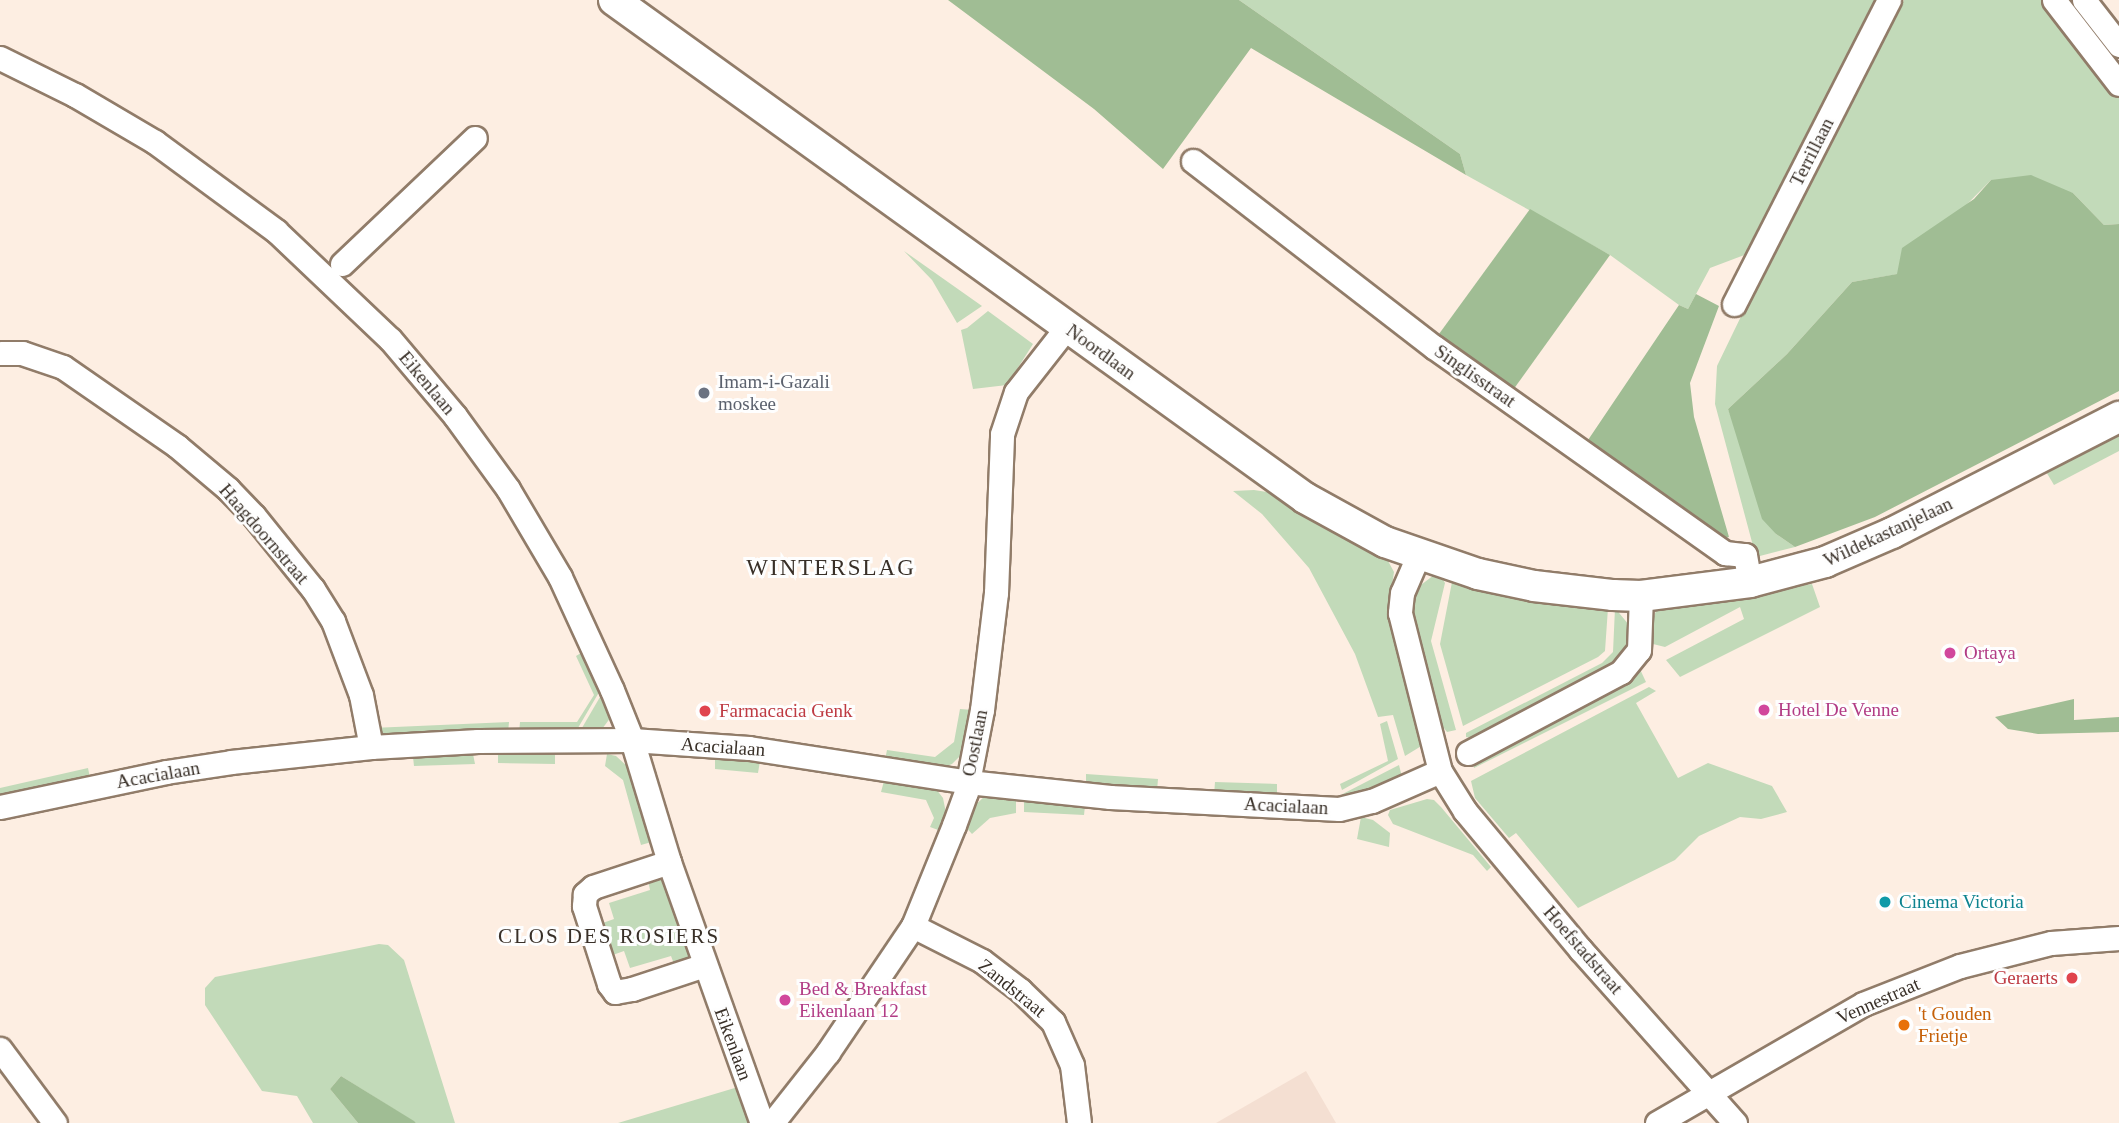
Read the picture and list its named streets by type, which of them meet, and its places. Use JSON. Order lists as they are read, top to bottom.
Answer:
{
  "streets": {
    "street": [
      "Terrillaan",
      "Noordlaan",
      "Singlisstraat",
      "Eikenlaan",
      "Wildekastanjelaan",
      "Haagdoornstraat",
      "Oostlaan",
      "Acacialaan",
      "Hoefstadstraat",
      "Zandstraat",
      "Vennestraat"
    ]
  },
  "crossings": [
    ["Noordlaan", "Wildekastanjelaan"],
    ["Noordlaan", "Oostlaan"],
    ["Singlisstraat", "Wildekastanjelaan"],
    ["Eikenlaan", "Acacialaan"],
    ["Haagdoornstraat", "Acacialaan"],
    ["Oostlaan", "Acacialaan"],
    ["Oostlaan", "Zandstraat"],
    ["Acacialaan", "Hoefstadstraat"],
    ["Hoefstadstraat", "Vennestraat"]
  ],
  "districts": ["WINTERSLAG", "CLOS DES ROSIERS"],
  "places": [
    "Imam-i-Gazali moskee",
    "Ortaya",
    "Hotel De Venne",
    "Farmacacia Genk",
    "Cinema Victoria",
    "Geraerts",
    "Bed & Breakfast Eikenlaan 12",
    "'t Gouden Frietje"
  ]
}
